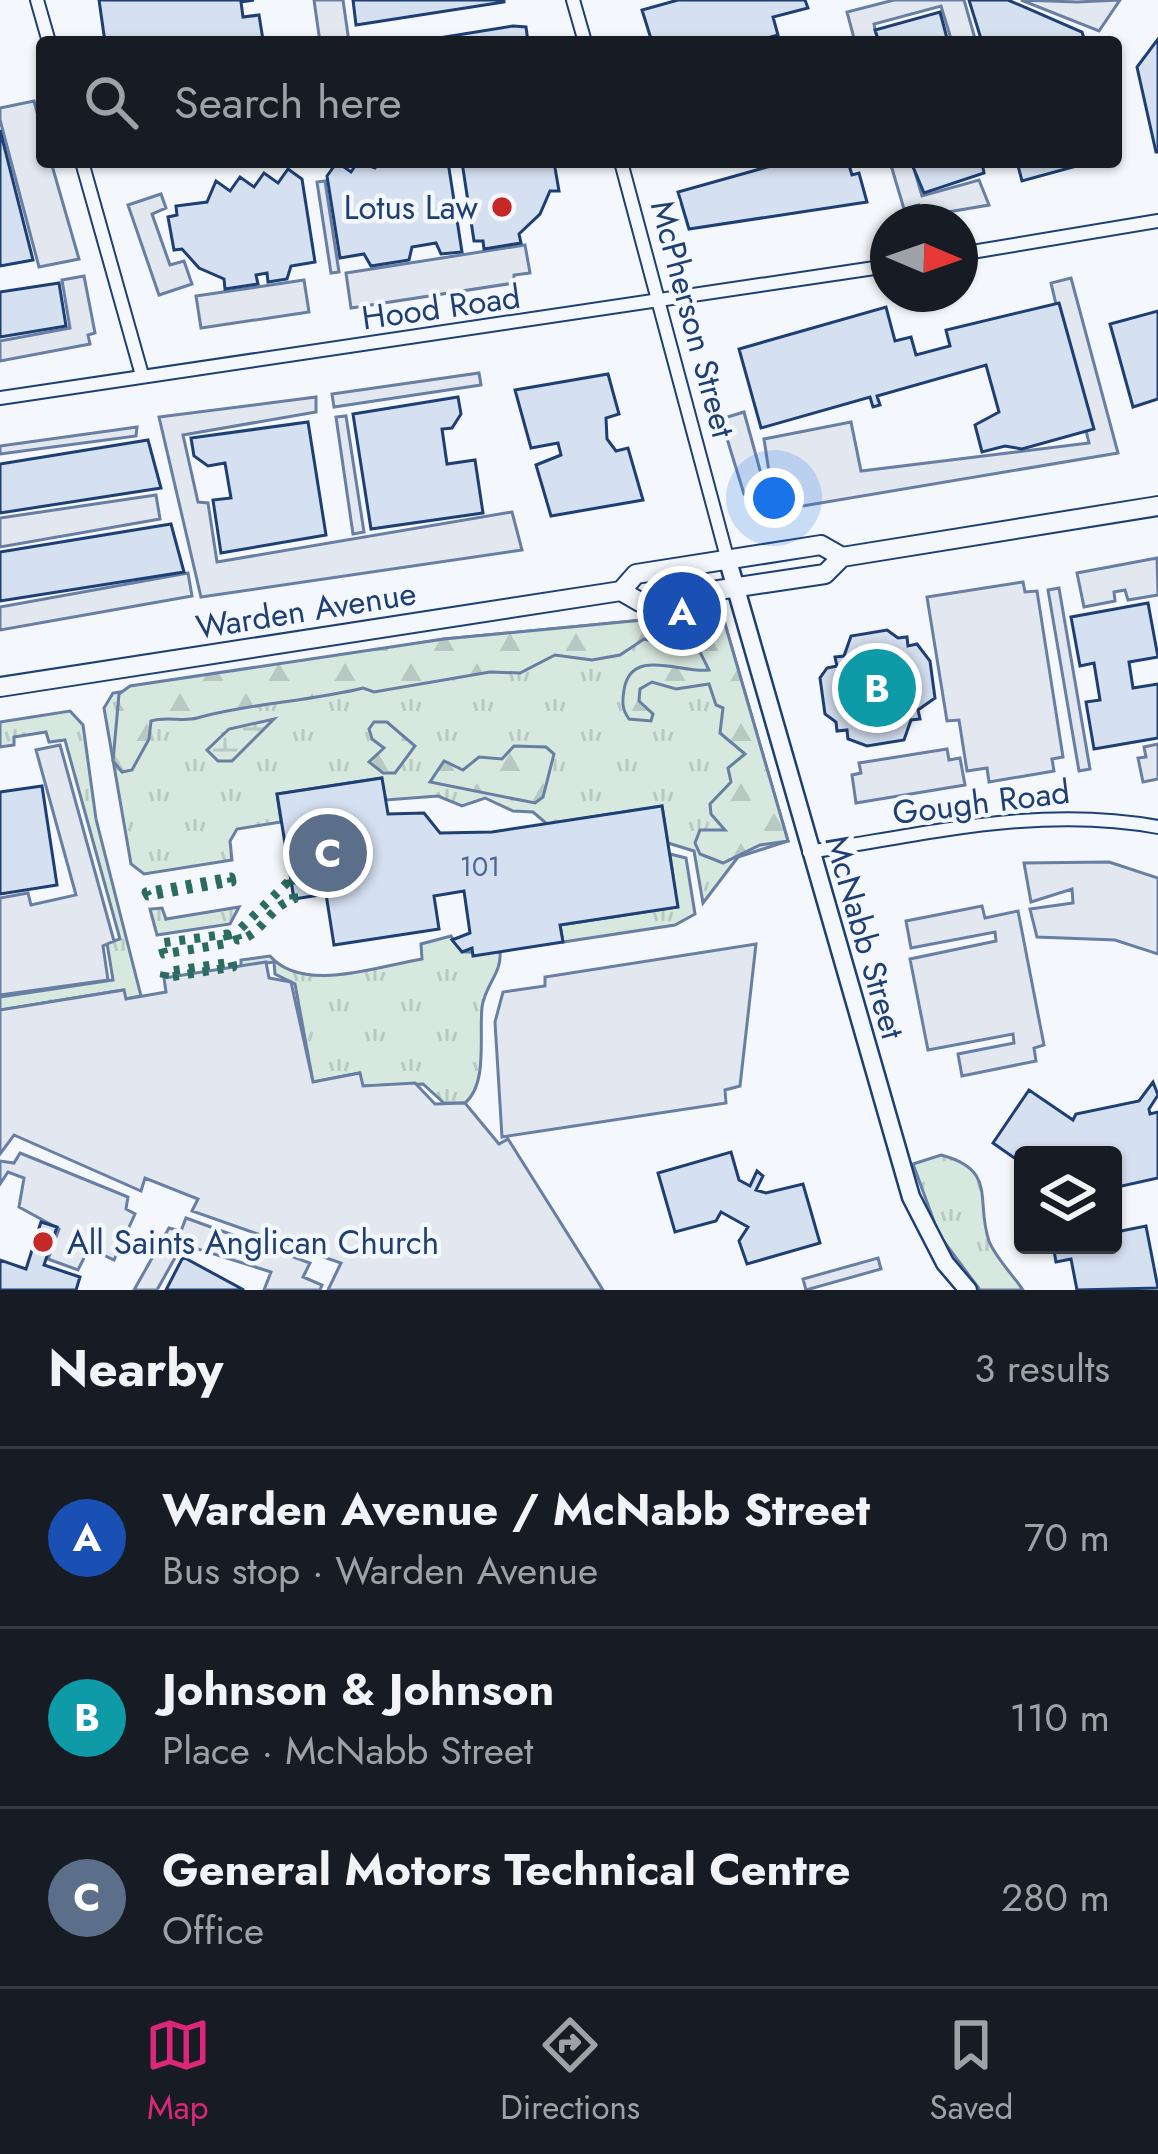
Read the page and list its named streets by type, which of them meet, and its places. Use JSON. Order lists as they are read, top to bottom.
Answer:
{
  "streets": {
    "main road": ["Warden Avenue"],
    "street": [
      "Hood Road",
      "McPherson Street",
      "Gough Road",
      "McNabb Street"
    ]
  },
  "crossings": [
    ["Hood Road", "McPherson Street"],
    ["McPherson Street", "Warden Avenue"],
    ["McPherson Street", "McNabb Street"],
    ["Warden Avenue", "McNabb Street"],
    ["Gough Road", "McNabb Street"]
  ],
  "places": ["Lotus Law", "All Saints Anglican Church"],
  "house_numbers": ["101"],
  "north": "right",
  "page": {
    "search": "Search here",
    "pins": ["A", "B", "C"],
    "heading": ["Nearby", "3 results"],
    "list": [
      {
        "mark": "A",
        "name": "Warden Avenue / McNabb Street",
        "note": "Bus stop · Warden Avenue",
        "value": "70 m"
      },
      {
        "mark": "B",
        "name": "Johnson & Johnson",
        "note": "Place · McNabb Street",
        "value": "110 m"
      },
      {
        "mark": "C",
        "name": "General Motors Technical Centre",
        "note": "Office",
        "value": "280 m"
      }
    ],
    "nav": ["Map", "Directions", "Saved"]
  }
}
